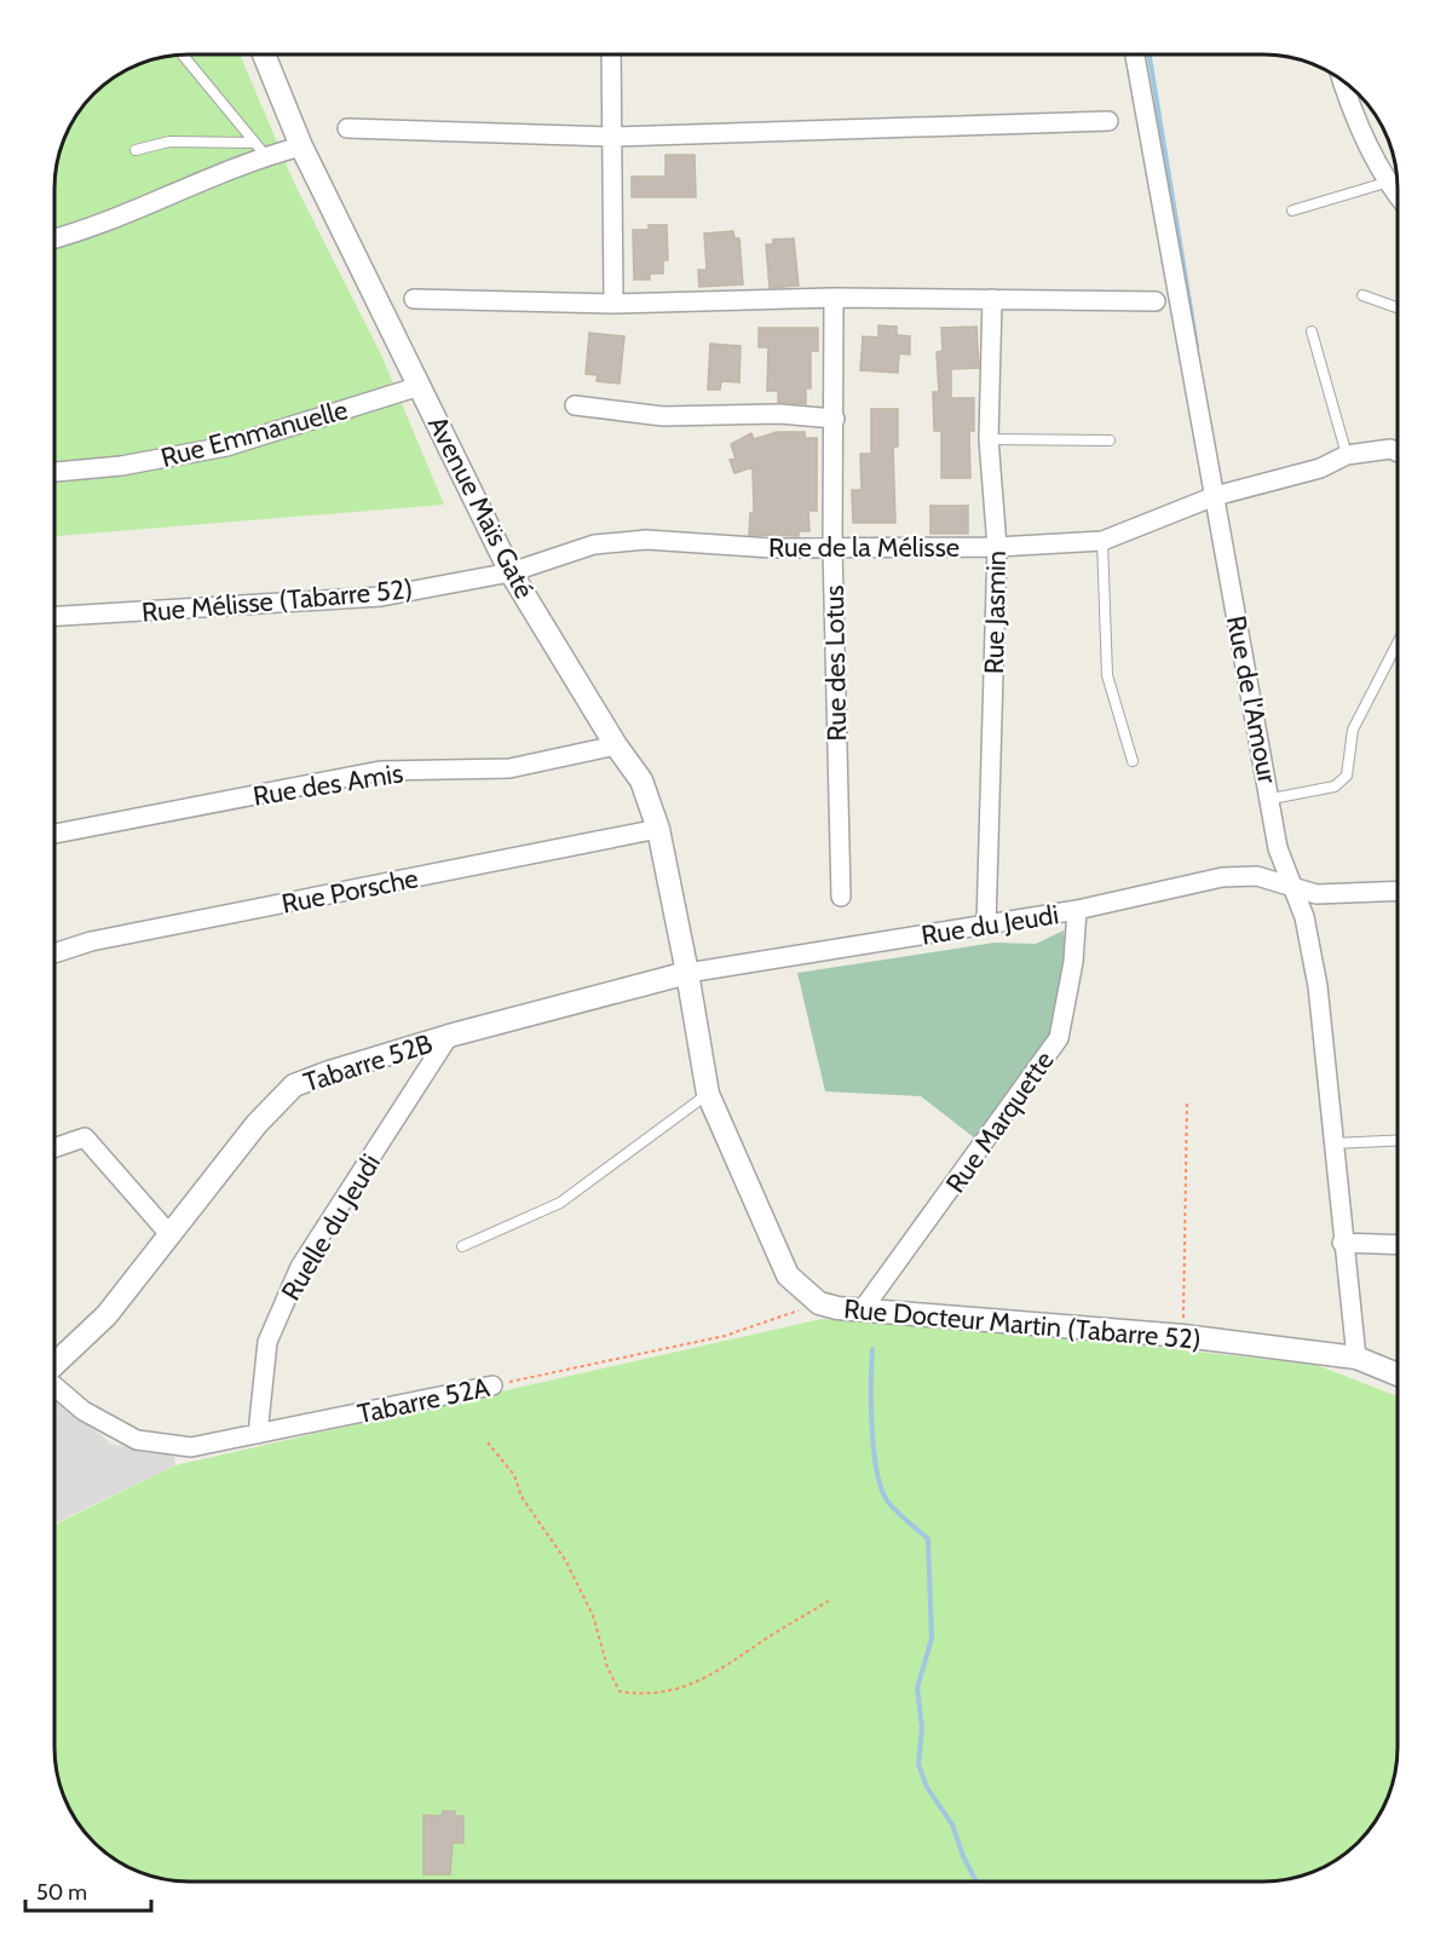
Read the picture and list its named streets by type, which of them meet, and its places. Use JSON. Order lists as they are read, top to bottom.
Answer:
{
  "streets": {
    "street": [
      "Rue Emmanuelle",
      "Avenue Maïs Gaté",
      "Rue de la Mélisse",
      "Rue Mélisse (Tabarre 52)",
      "Rue Jasmin",
      "Rue des Lotus",
      "Rue de l'Amour",
      "Rue des Amis",
      "Rue Porsche",
      "Rue du Jeudi",
      "Tabarre 52B",
      "Rue Marquette",
      "Ruelle du Jeudi",
      "Rue Docteur Martin (Tabarre 52)",
      "Tabarre 52A"
    ]
  },
  "crossings": [
    ["Rue Emmanuelle", "Avenue Maïs Gaté"],
    ["Avenue Maïs Gaté", "Rue de la Mélisse"],
    ["Avenue Maïs Gaté", "Rue Mélisse (Tabarre 52)"],
    ["Avenue Maïs Gaté", "Rue des Amis"],
    ["Avenue Maïs Gaté", "Rue Porsche"],
    ["Avenue Maïs Gaté", "Rue du Jeudi"],
    ["Avenue Maïs Gaté", "Tabarre 52B"],
    ["Avenue Maïs Gaté", "Rue Docteur Martin (Tabarre 52)"],
    ["Rue de la Mélisse", "Rue Mélisse (Tabarre 52)"],
    ["Rue de la Mélisse", "Rue Jasmin"],
    ["Rue de la Mélisse", "Rue des Lotus"],
    ["Rue de la Mélisse", "Rue de l'Amour"],
    ["Rue Jasmin", "Rue du Jeudi"],
    ["Rue de l'Amour", "Rue du Jeudi"],
    ["Rue de l'Amour", "Rue Docteur Martin (Tabarre 52)"],
    ["Rue du Jeudi", "Tabarre 52B"],
    ["Rue du Jeudi", "Rue Marquette"],
    ["Rue du Jeudi", "Rue Docteur Martin (Tabarre 52)"],
    ["Tabarre 52B", "Ruelle du Jeudi"],
    ["Tabarre 52B", "Rue Docteur Martin (Tabarre 52)"],
    ["Rue Marquette", "Rue Docteur Martin (Tabarre 52)"],
    ["Ruelle du Jeudi", "Tabarre 52A"],
    ["Rue Docteur Martin (Tabarre 52)", "Tabarre 52A"]
  ],
  "scale_bar": "50 m"
}
